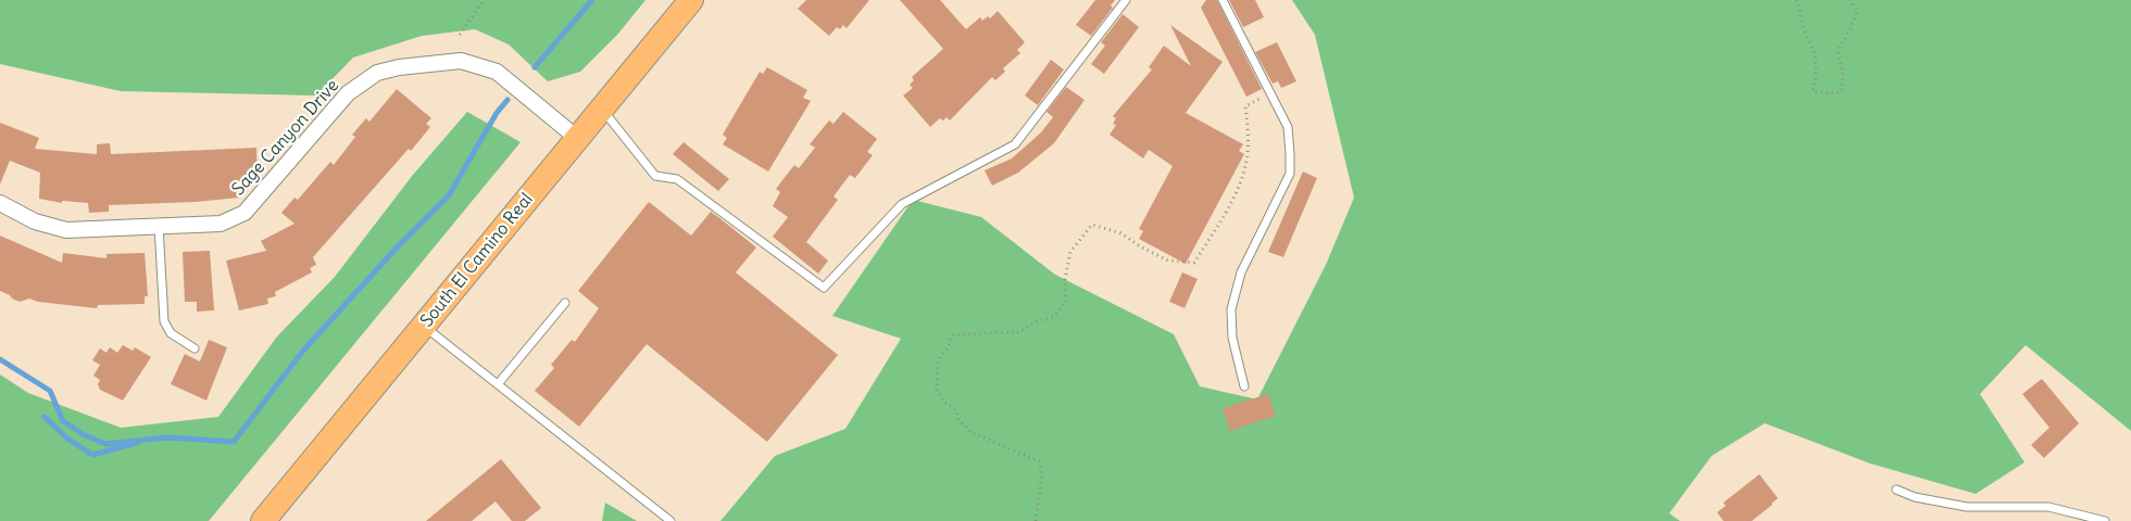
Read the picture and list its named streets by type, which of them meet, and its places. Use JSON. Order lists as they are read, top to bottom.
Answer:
{
  "streets": {
    "main road": ["South El Camino Real"],
    "street": ["Sage Canyon Drive"]
  },
  "crossings": [
    ["Sage Canyon Drive", "South El Camino Real"]
  ]
}
